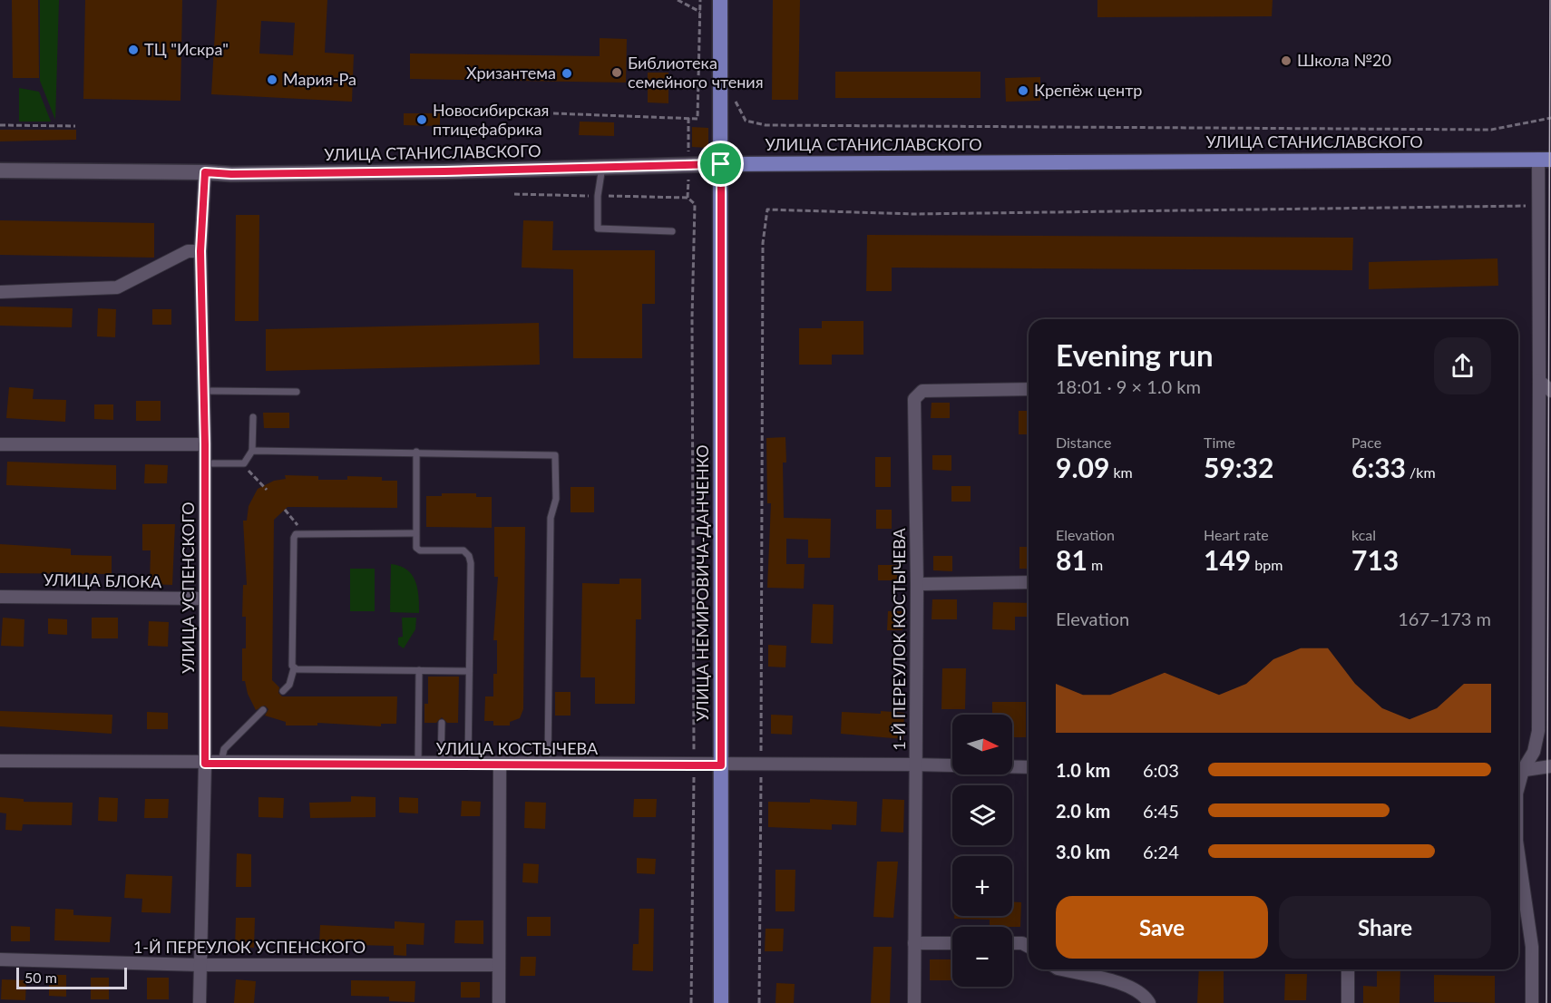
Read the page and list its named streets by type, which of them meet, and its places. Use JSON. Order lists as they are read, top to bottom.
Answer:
{
  "streets": {
    "main road": ["УЛИЦА СТАНИСЛАВСКОГО", "УЛИЦА НЕМИРОВИЧА-ДАНЧЕНКО"],
    "street": [
      "УЛИЦА БЛОКА",
      "УЛИЦА УСПЕНСКОГО",
      "1-Й ПЕРЕУЛОК КОСТЫЧЕВА",
      "УЛИЦА КОСТЫЧЕВА",
      "1-Й ПЕРЕУЛОК УСПЕНСКОГО"
    ]
  },
  "crossings": [
    ["УЛИЦА СТАНИСЛАВСКОГО", "УЛИЦА НЕМИРОВИЧА-ДАНЧЕНКО"],
    ["УЛИЦА СТАНИСЛАВСКОГО", "УЛИЦА УСПЕНСКОГО"],
    ["УЛИЦА БЛОКА", "УЛИЦА УСПЕНСКОГО"],
    ["УЛИЦА НЕМИРОВИЧА-ДАНЧЕНКО", "УЛИЦА КОСТЫЧЕВА"],
    ["УЛИЦА УСПЕНСКОГО", "УЛИЦА КОСТЫЧЕВА"],
    ["УЛИЦА УСПЕНСКОГО", "1-Й ПЕРЕУЛОК УСПЕНСКОГО"],
    ["1-Й ПЕРЕУЛОК КОСТЫЧЕВА", "УЛИЦА КОСТЫЧЕВА"]
  ],
  "places": [
    "ТЦ \"Искра\"",
    "Школа №20",
    "Библиотека семейного чтения",
    "Хризантема",
    "Мария-Ра",
    "Крепёж центр",
    "Новосибирская птицефабрика"
  ],
  "scale_bar": "50 m",
  "north": "right",
  "page": {
    "heading": ["Evening run", "18:01 · 9 × 1.0 km"],
    "stats": [
      ["Distance", "9.09 km"],
      ["Time", "59:32"],
      ["Pace", "6:33 /km"],
      ["Elevation", "81 m"],
      ["Heart rate", "149 bpm"],
      ["kcal", "713"]
    ],
    "chart": ["Elevation", "167–173 m"],
    "map_buttons": ["+", "−"],
    "list": [
      {
        "name": "1.0 km",
        "note": "6:03"
      },
      {
        "name": "2.0 km",
        "note": "6:45"
      },
      {
        "name": "3.0 km",
        "note": "6:24"
      }
    ],
    "buttons": ["Save", "Share"],
    "scale": "50 m"
  }
}
